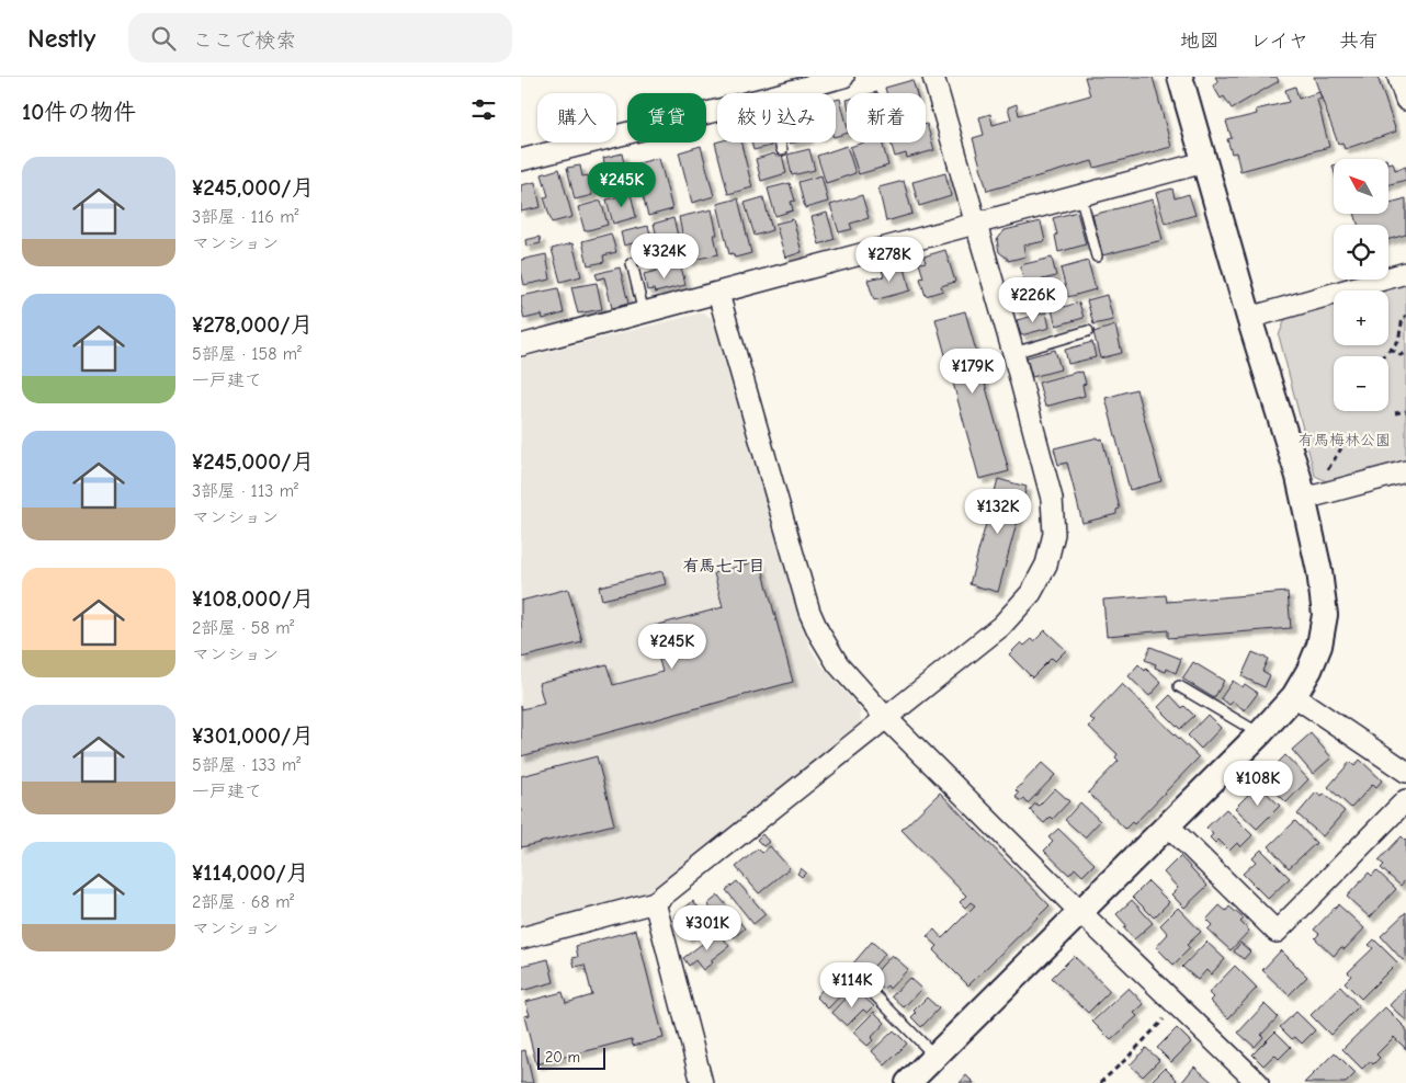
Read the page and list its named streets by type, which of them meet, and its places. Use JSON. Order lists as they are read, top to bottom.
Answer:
{
  "districts": ["有馬七丁目"],
  "parks": ["有馬梅林公園"],
  "scale_bar": "20 m",
  "north": "top left",
  "page": {
    "header": "Nestly",
    "search": "ここで検索",
    "nav": ["地図", "レイヤ", "共有"],
    "heading": "10件の物件",
    "chip": [
      "購入",
      "賃貸",
      "絞り込み",
      "新着"
    ],
    "list": [
      {
        "name": "¥245,000/月",
        "note": "3部屋 · 116 m² · マンション"
      },
      {
        "name": "¥278,000/月",
        "note": "5部屋 · 158 m² · 一戸建て"
      },
      {
        "name": "¥245,000/月",
        "note": "3部屋 · 113 m² · マンション"
      },
      {
        "name": "¥108,000/月",
        "note": "2部屋 · 58 m² · マンション"
      },
      {
        "name": "¥301,000/月",
        "note": "5部屋 · 133 m² · 一戸建て"
      },
      {
        "name": "¥114,000/月",
        "note": "2部屋 · 68 m² · マンション"
      }
    ],
    "map_buttons": ["+", "−"],
    "price": [
      "¥245K",
      "¥324K",
      "¥278K",
      "¥226K",
      "¥179K",
      "¥132K",
      "¥245K",
      "¥108K",
      "¥301K",
      "¥114K"
    ],
    "scale": "20 m"
  }
}
